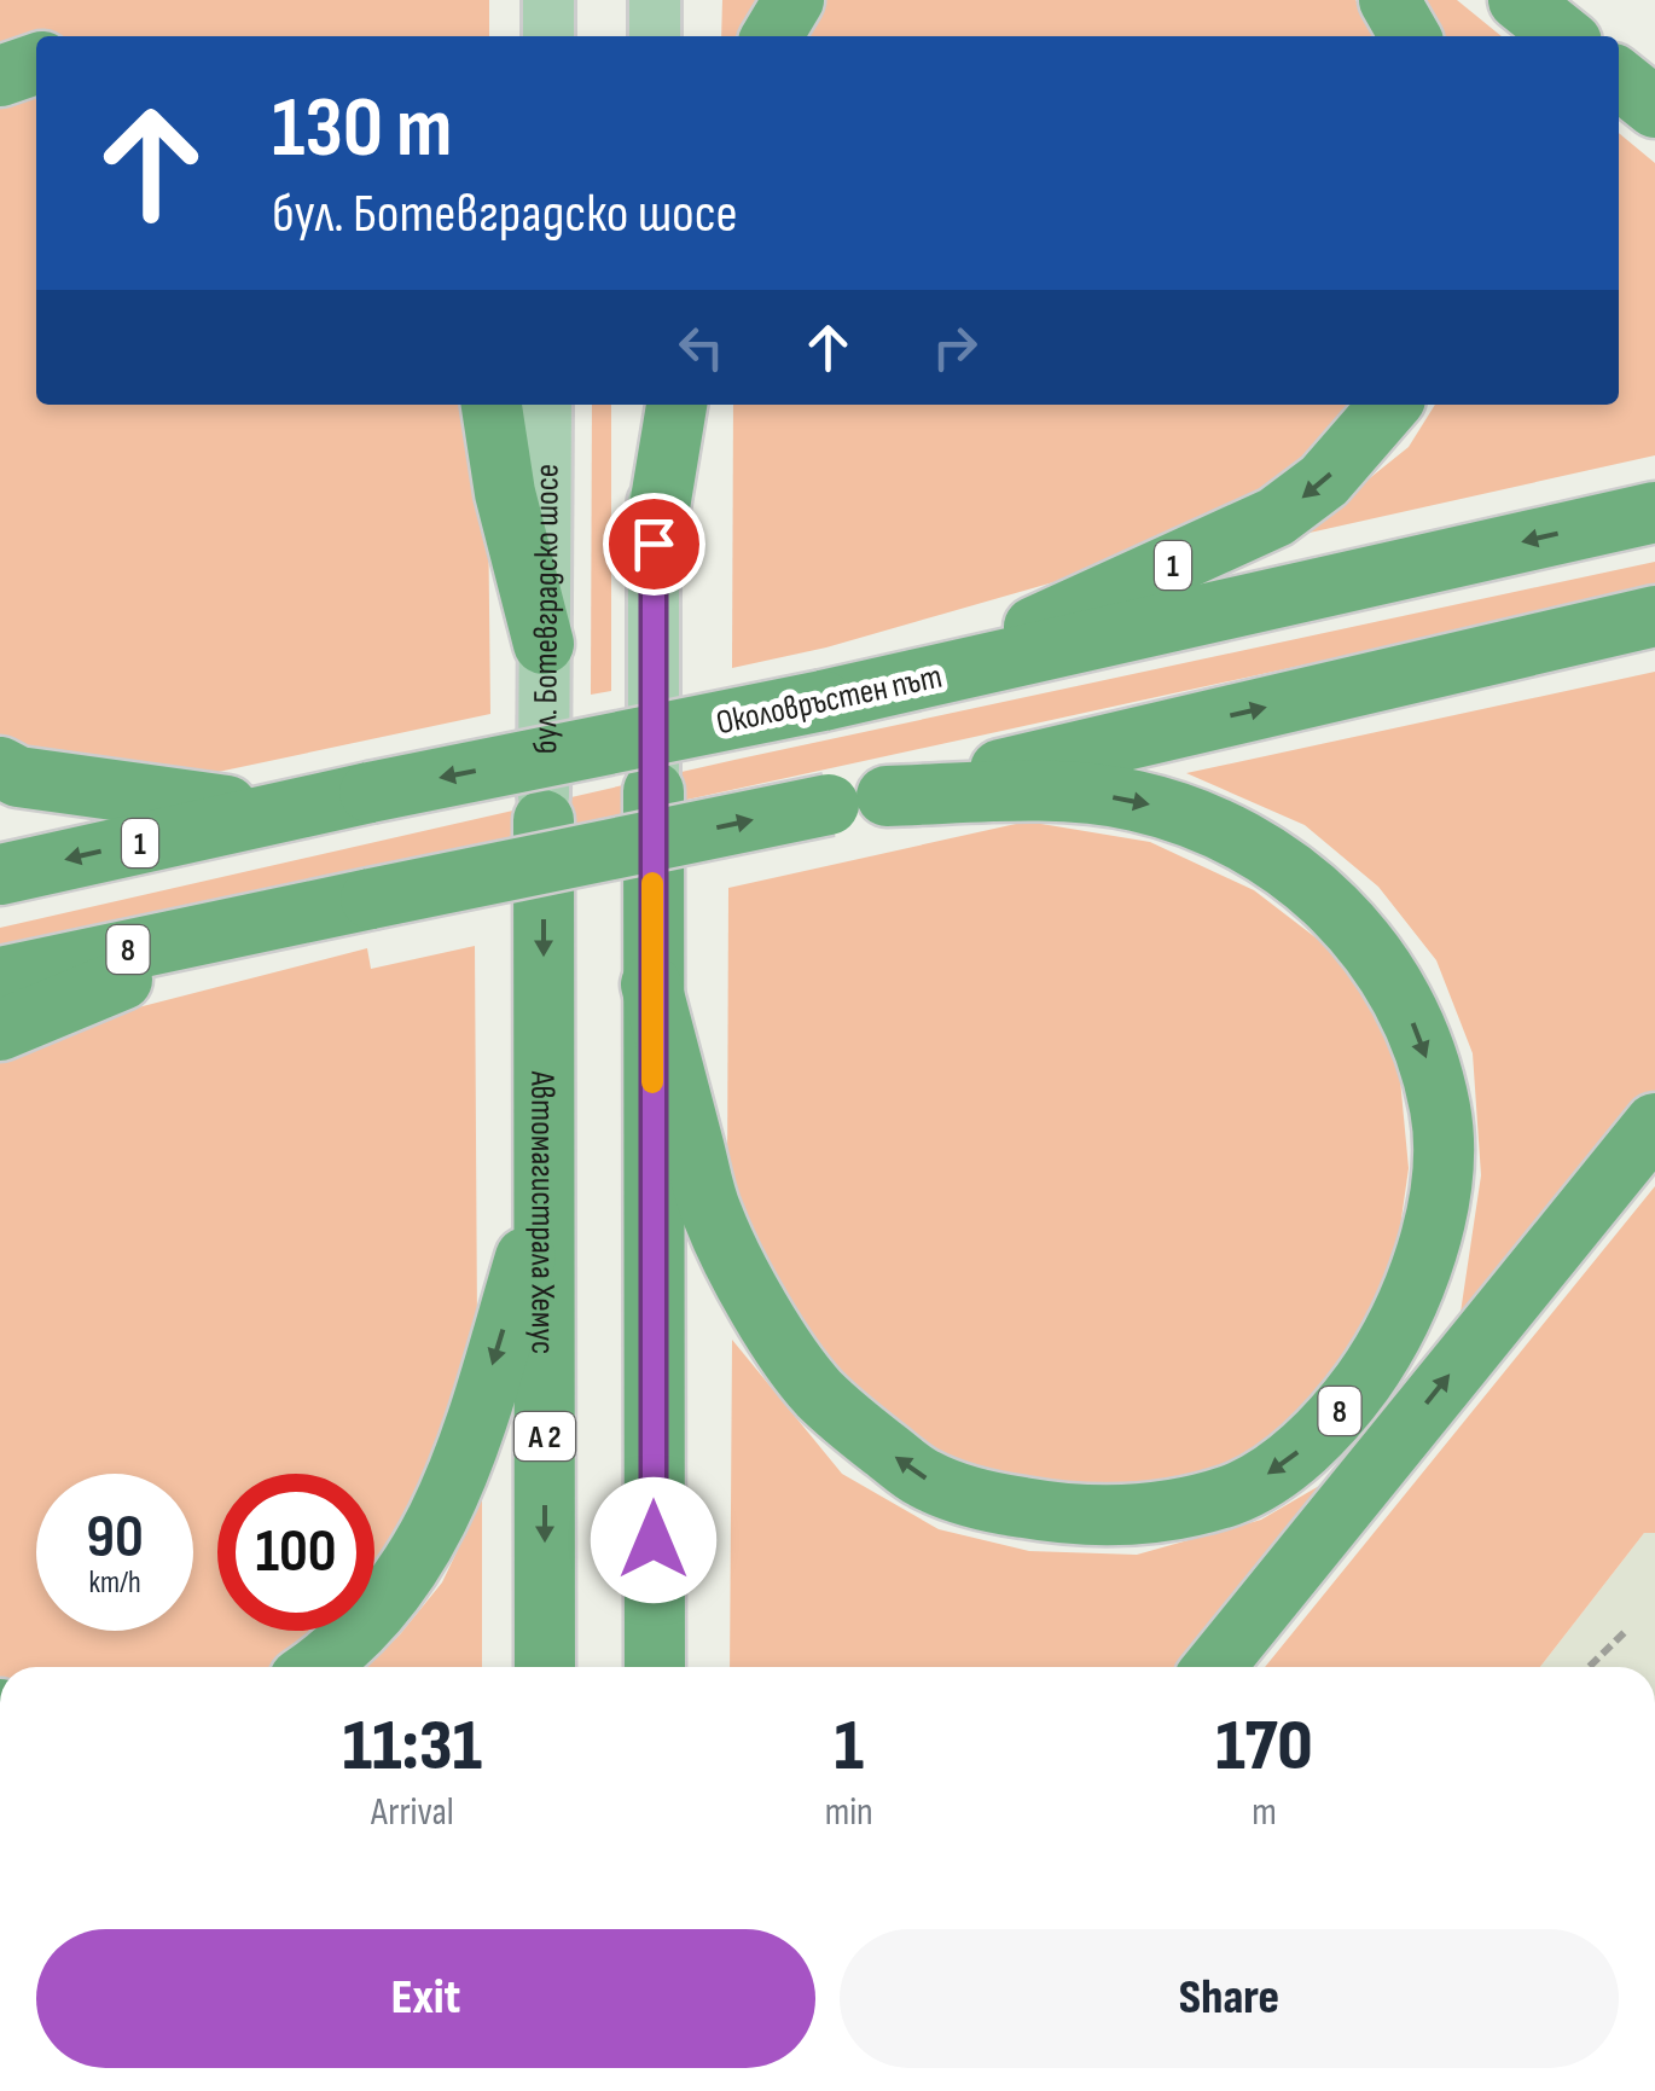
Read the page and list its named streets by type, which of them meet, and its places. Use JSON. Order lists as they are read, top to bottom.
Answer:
{
  "streets": {
    "highway": [
      "1",
      "Околовръстен път",
      "8",
      "Автомагистрала Хемус",
      "A 2"
    ],
    "main road": ["бул. Ботевградско шосе"]
  },
  "crossings": [
    ["1", "Околовръстен път"],
    ["бул. Ботевградско шосе", "Автомагистрала Хемус"]
  ],
  "page": {
    "turn": ["130 m", "бул. Ботевградско шосе"],
    "speed": "90 km/h",
    "limit": "100",
    "eta": [
      "11:31",
      "Arrival",
      "1",
      "min",
      "170",
      "m"
    ],
    "buttons": ["Exit", "Share"]
  }
}
